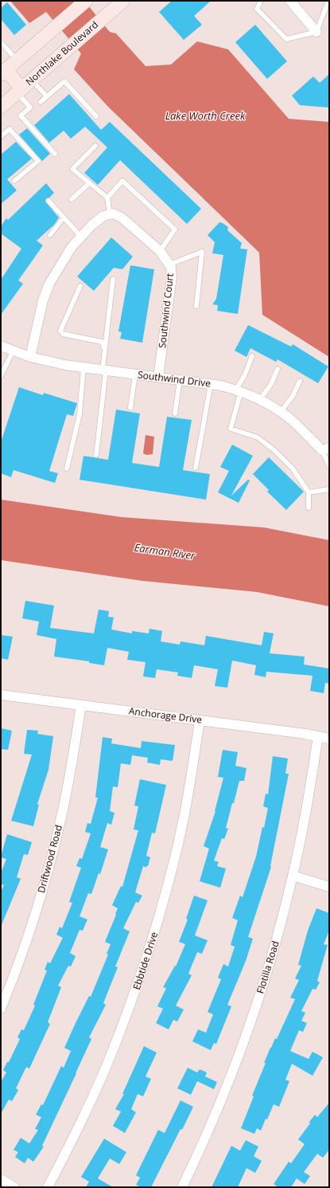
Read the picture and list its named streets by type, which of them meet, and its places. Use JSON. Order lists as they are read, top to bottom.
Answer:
{
  "streets": {
    "main road": ["Northlake Boulevard"],
    "street": [
      "Southwind Court",
      "Southwind Drive",
      "Anchorage Drive",
      "Driftwood Road",
      "Ebbtide Drive",
      "Flotilla Road"
    ]
  },
  "crossings": [
    ["Southwind Court", "Southwind Drive"],
    ["Anchorage Drive", "Driftwood Road"],
    ["Anchorage Drive", "Ebbtide Drive"],
    ["Anchorage Drive", "Flotilla Road"]
  ],
  "water": ["Lake Worth Creek", "Earman River"]
}
